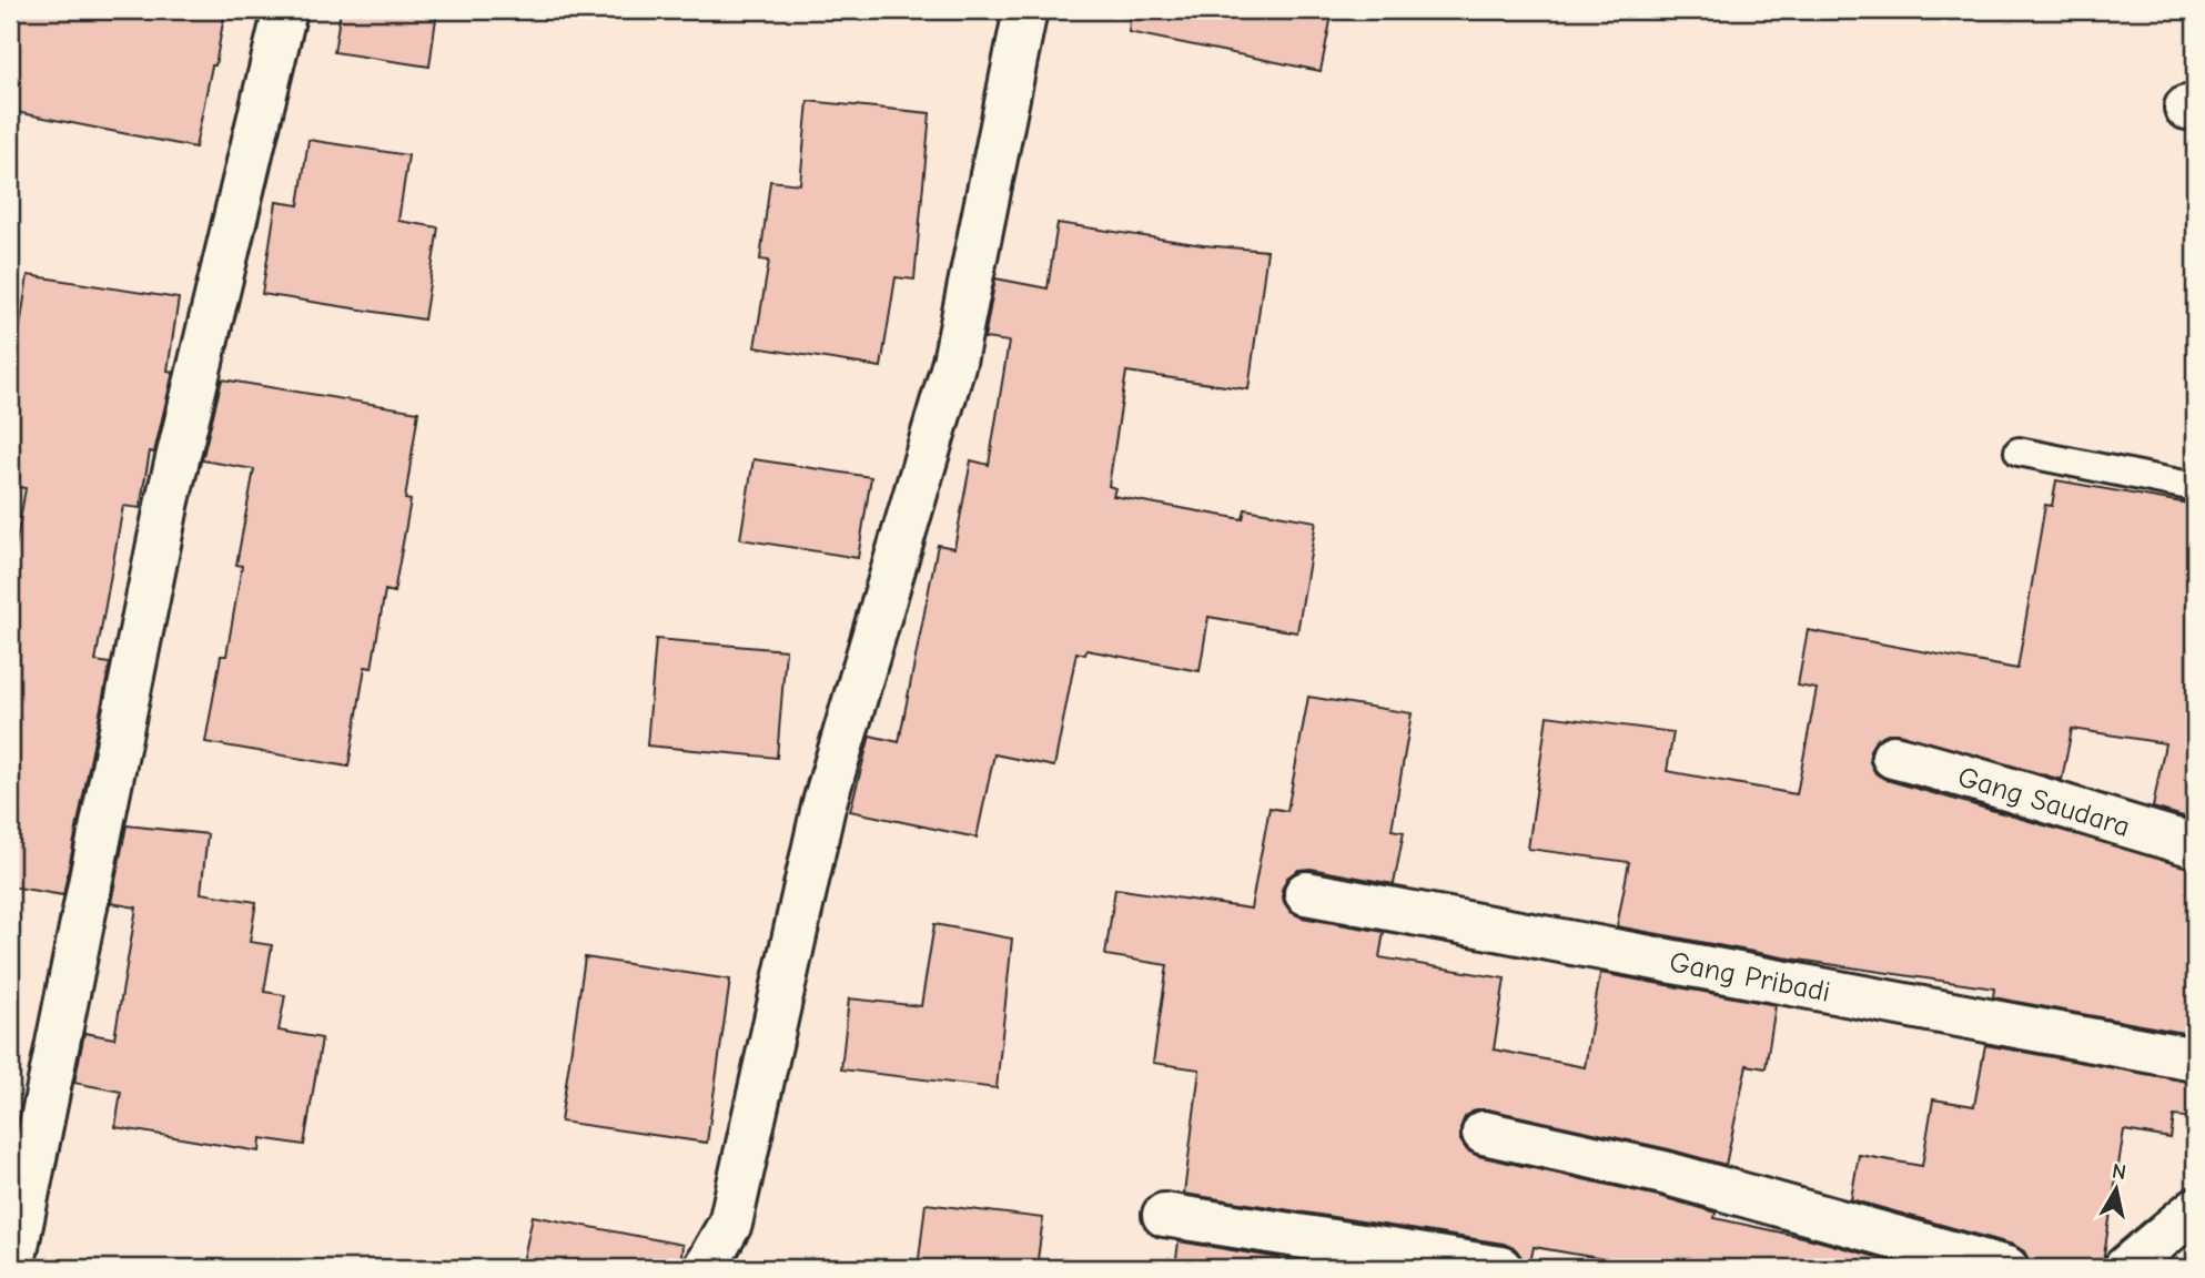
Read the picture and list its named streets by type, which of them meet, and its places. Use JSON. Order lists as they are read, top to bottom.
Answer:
{
  "streets": {
    "street": ["Gang Saudara", "Gang Pribadi"]
  },
  "north": "top"
}
